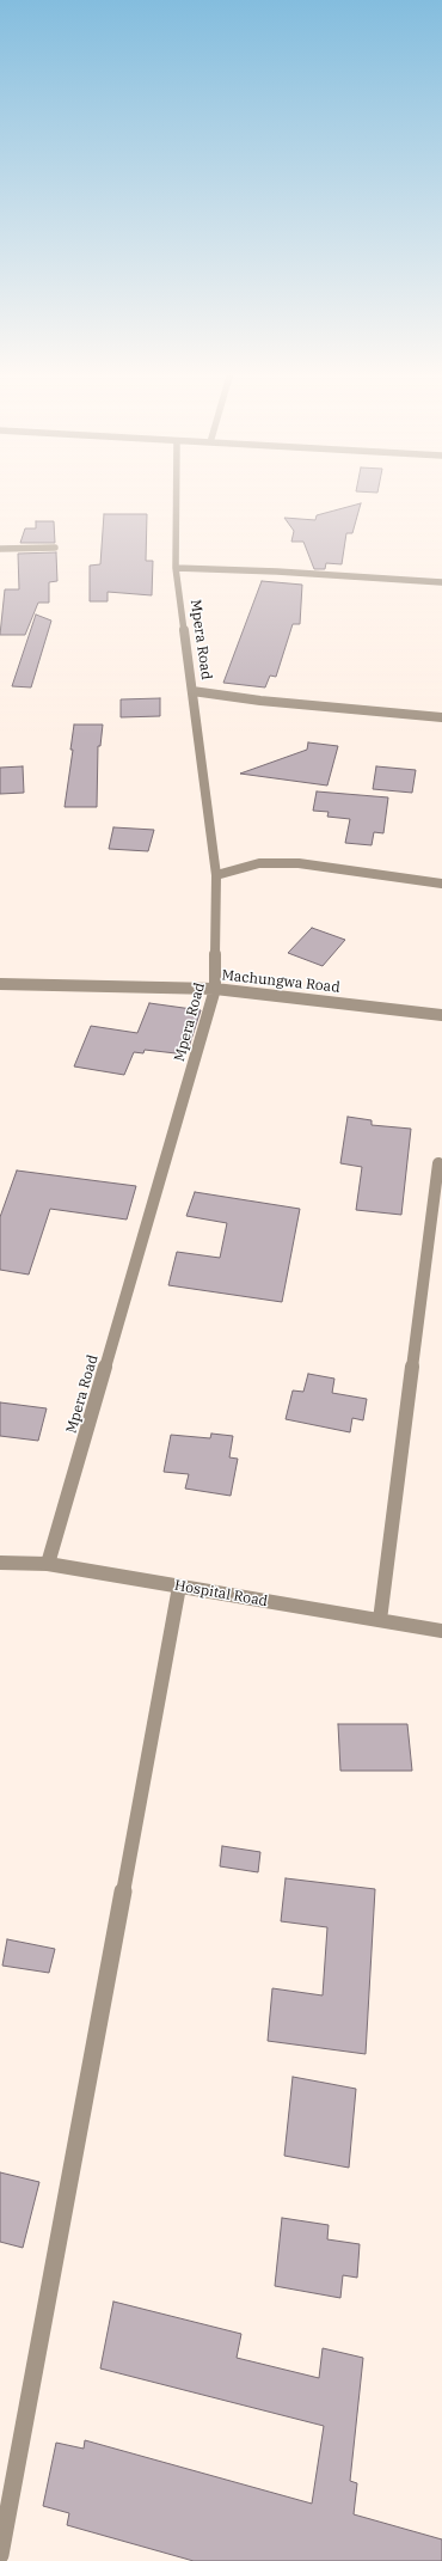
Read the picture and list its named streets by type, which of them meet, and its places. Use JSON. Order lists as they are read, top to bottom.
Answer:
{
  "streets": {
    "street": ["Mpera Road", "Machungwa Road", "Hospital Road"]
  },
  "crossings": [
    ["Mpera Road", "Machungwa Road"],
    ["Mpera Road", "Hospital Road"]
  ]
}
